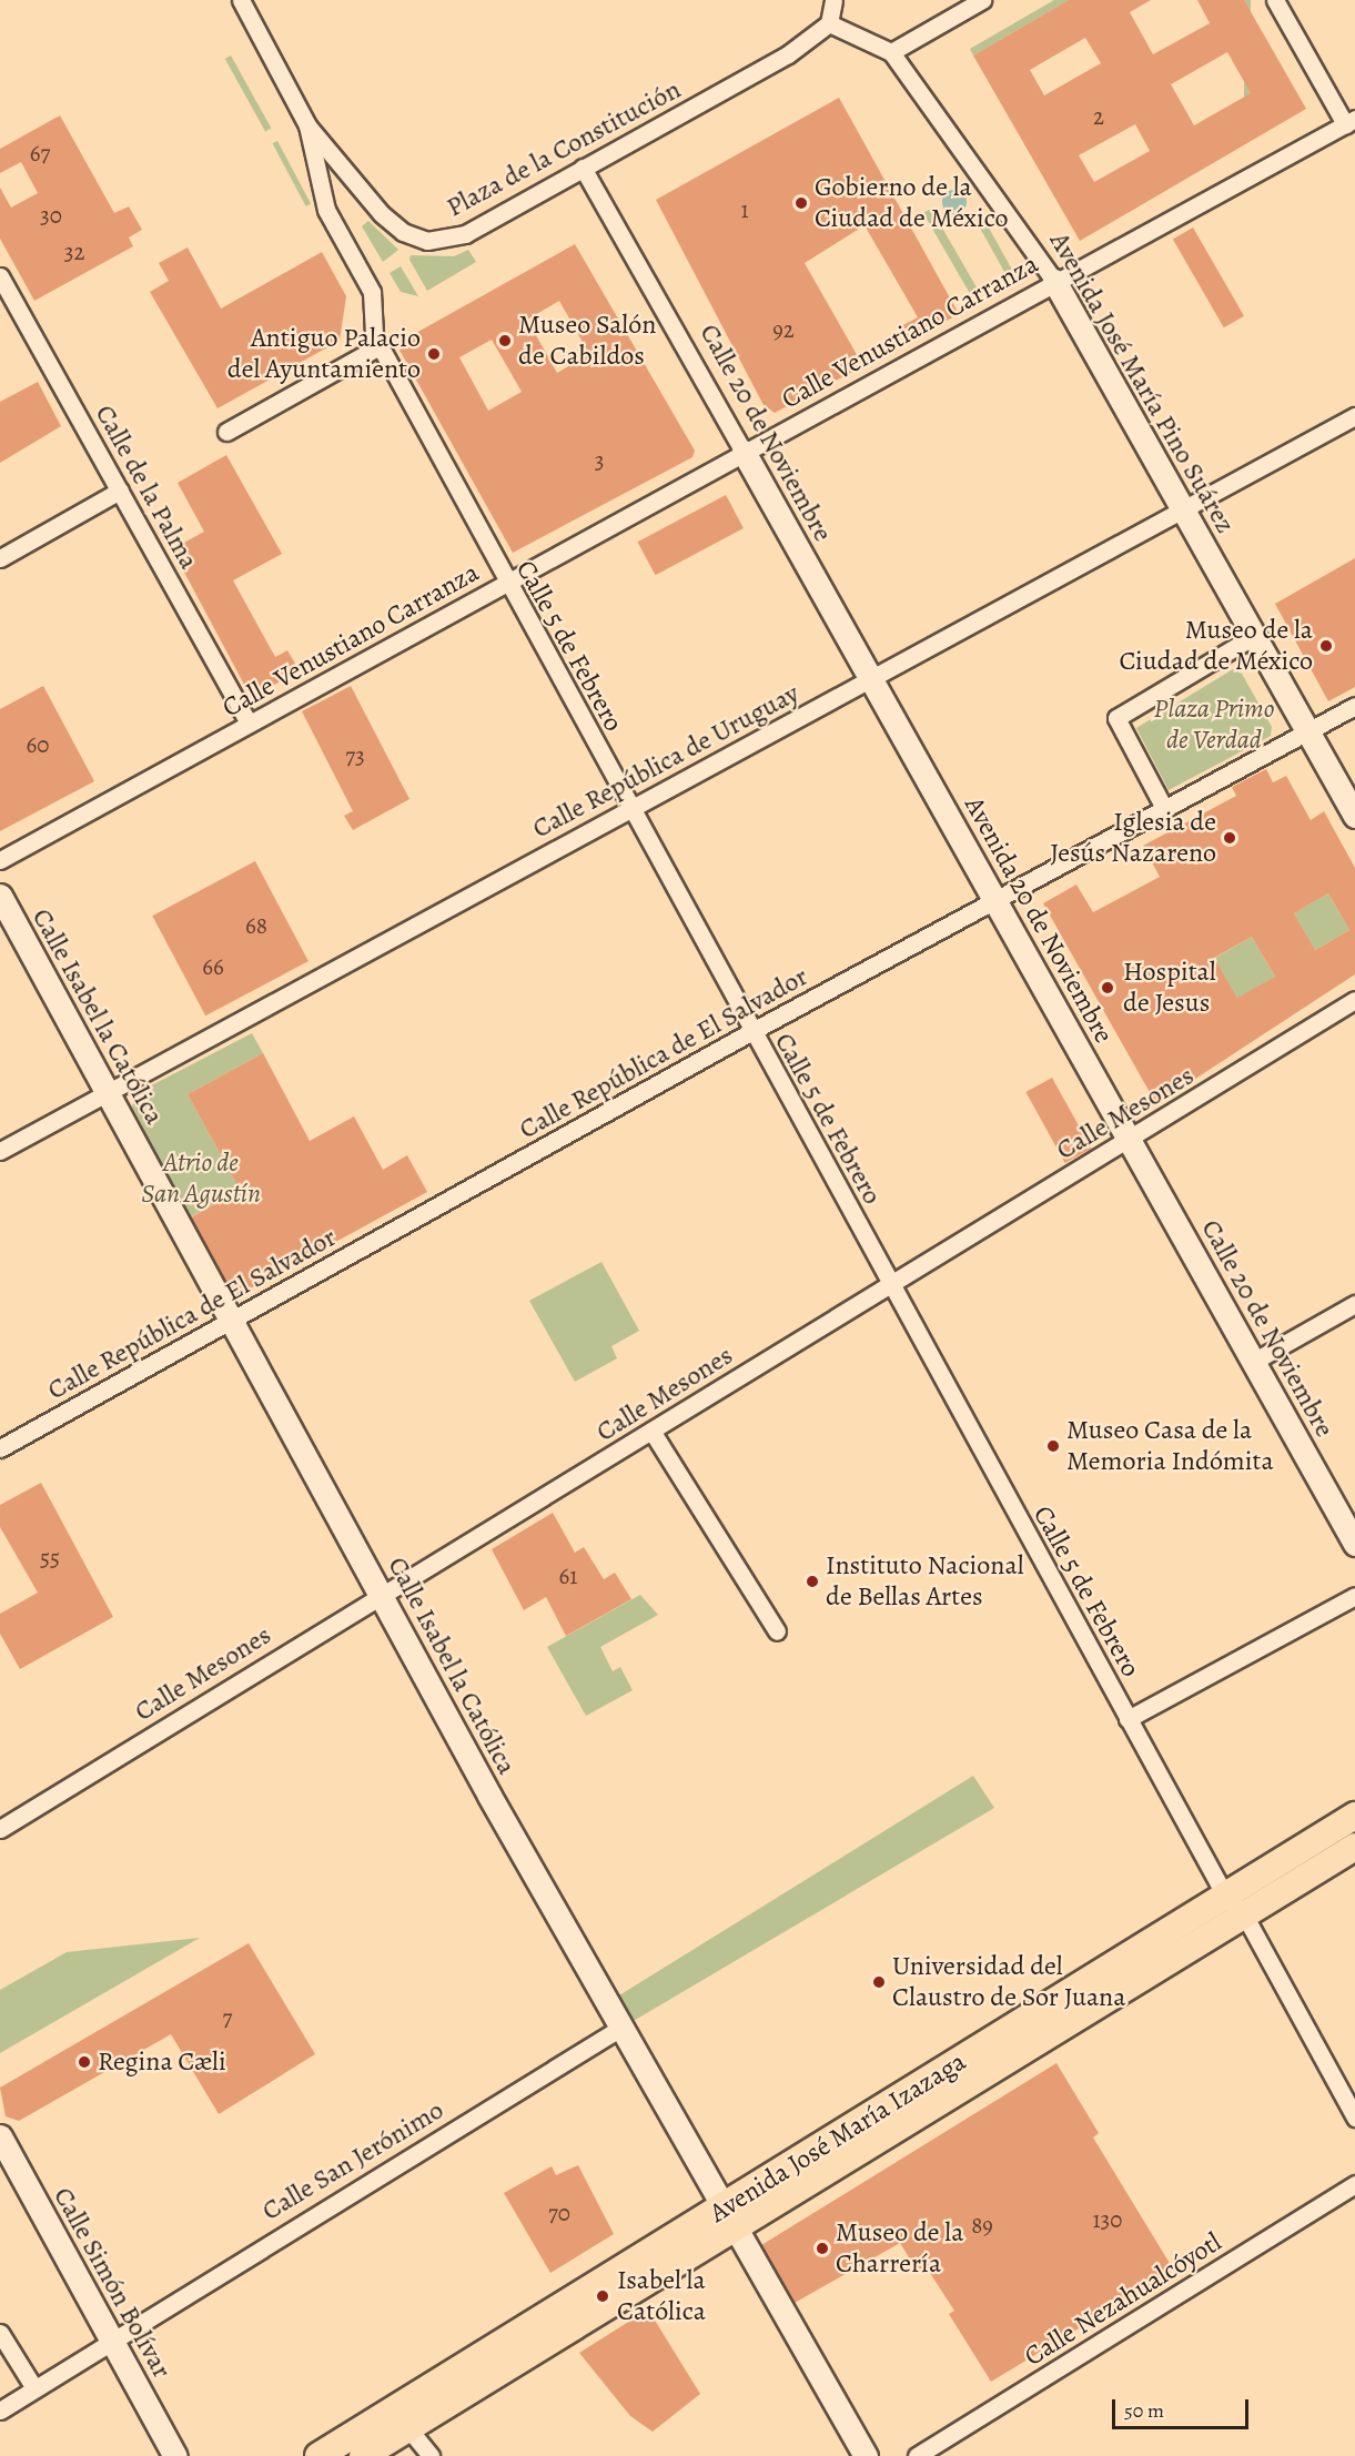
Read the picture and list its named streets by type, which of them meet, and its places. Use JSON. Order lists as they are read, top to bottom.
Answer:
{
  "streets": {
    "main road": ["Avenida José María Izazaga"],
    "street": [
      "Plaza de la Constitución",
      "Calle Venustiano Carranza",
      "Avenida José María Pino Suárez",
      "Calle 20 de Noviembre",
      "Calle de la Palma",
      "Calle 5 de Febrero",
      "Calle República de Uruguay",
      "Avenida 20 de Noviembre",
      "Calle Isabel la Católica",
      "Calle República de El Salvador",
      "Calle Mesones",
      "Calle San Jerónimo",
      "Calle Simón Bolívar",
      "Calle Nezahualcóyotl"
    ]
  },
  "crossings": [
    ["Plaza de la Constitución", "Avenida José María Pino Suárez"],
    ["Plaza de la Constitución", "Calle 20 de Noviembre"],
    ["Plaza de la Constitución", "Calle 5 de Febrero"],
    ["Calle Venustiano Carranza", "Avenida José María Pino Suárez"],
    ["Calle Venustiano Carranza", "Calle 20 de Noviembre"],
    ["Calle Venustiano Carranza", "Calle de la Palma"],
    ["Calle Venustiano Carranza", "Calle 5 de Febrero"],
    ["Avenida José María Pino Suárez", "Calle República de Uruguay"],
    ["Avenida José María Pino Suárez", "Calle República de El Salvador"],
    ["Calle 20 de Noviembre", "Calle República de Uruguay"],
    ["Calle 20 de Noviembre", "Avenida 20 de Noviembre"],
    ["Calle 20 de Noviembre", "Calle Mesones"],
    ["Calle 5 de Febrero", "Calle República de Uruguay"],
    ["Calle 5 de Febrero", "Calle República de El Salvador"],
    ["Calle 5 de Febrero", "Calle Mesones"],
    ["Calle 5 de Febrero", "Avenida José María Izazaga"],
    ["Calle República de Uruguay", "Calle Isabel la Católica"],
    ["Avenida 20 de Noviembre", "Calle República de El Salvador"],
    ["Avenida 20 de Noviembre", "Calle Mesones"],
    ["Calle Isabel la Católica", "Calle República de El Salvador"],
    ["Calle Isabel la Católica", "Calle Mesones"],
    ["Calle Isabel la Católica", "Avenida José María Izazaga"],
    ["Calle Isabel la Católica", "Calle San Jerónimo"],
    ["Calle San Jerónimo", "Calle Simón Bolívar"]
  ],
  "parks": ["Plaza Primo de Verdad", "Atrio de San Agustín"],
  "places": [
    "Gobierno de la Ciudad de México",
    "Museo Salón de Cabildos",
    "Antiguo Palacio del Ayuntamiento",
    "Museo de la Ciudad de México",
    "Iglesia de Jesús Nazareno",
    "Hospital de Jesus",
    "Museo Casa de la Memoria Indómita",
    "Instituto Nacional de Bellas Artes",
    "Universidad del Claustro de Sor Juana",
    "Regina Cæli",
    "Museo de la Charrería",
    "Isabel la Católica"
  ],
  "house_numbers": [
    "2",
    "67",
    "1",
    "30",
    "32",
    "92",
    "3",
    "60",
    "73",
    "68",
    "66",
    "55",
    "61",
    "7",
    "70",
    "130",
    "89"
  ],
  "scale_bar": "50 m"
}
